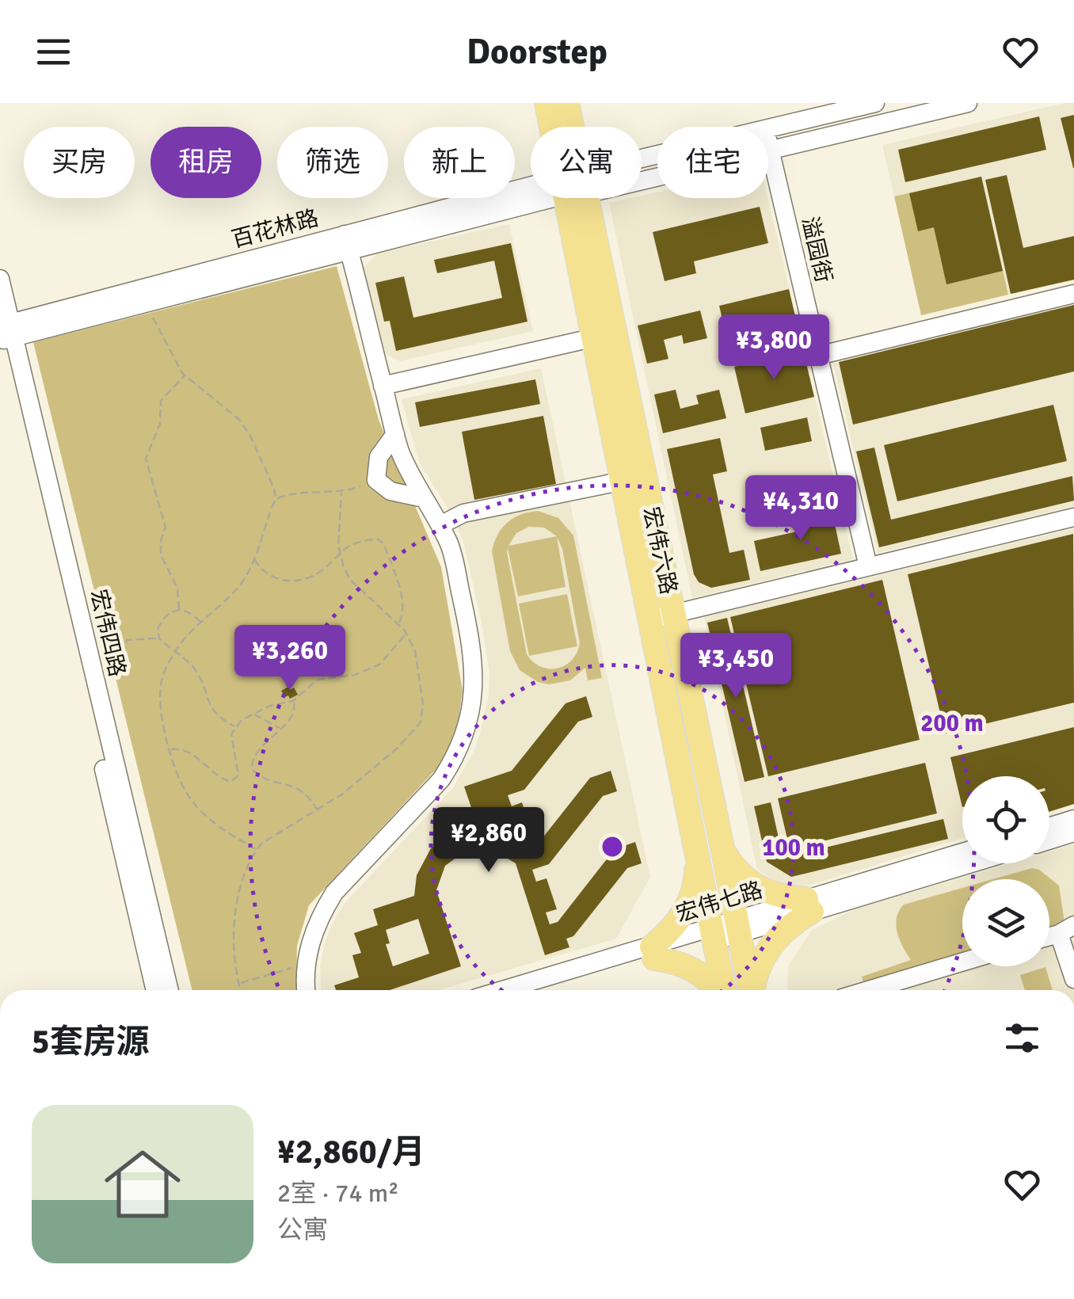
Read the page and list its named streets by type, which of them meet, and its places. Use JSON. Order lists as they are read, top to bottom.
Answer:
{
  "streets": {
    "main road": ["宏伟六路"],
    "street": [
      "百花林路",
      "溢园街",
      "宏伟四路",
      "宏伟七路"
    ]
  },
  "crossings": [
    ["百花林路", "宏伟四路"],
    ["宏伟六路", "宏伟七路"]
  ],
  "page": {
    "header": "Doorstep",
    "chip": [
      "买房",
      "租房",
      "筛选",
      "新上",
      "公寓",
      "住宅"
    ],
    "price": [
      "¥3,800",
      "¥4,310",
      "¥3,260",
      "¥3,450",
      "¥2,860"
    ],
    "heading": "5套房源",
    "list": [
      {
        "name": "¥2,860/月",
        "note": "2室 · 74 m² · 公寓"
      }
    ]
  },
  "rings": ["200 m", "100 m"]
}
